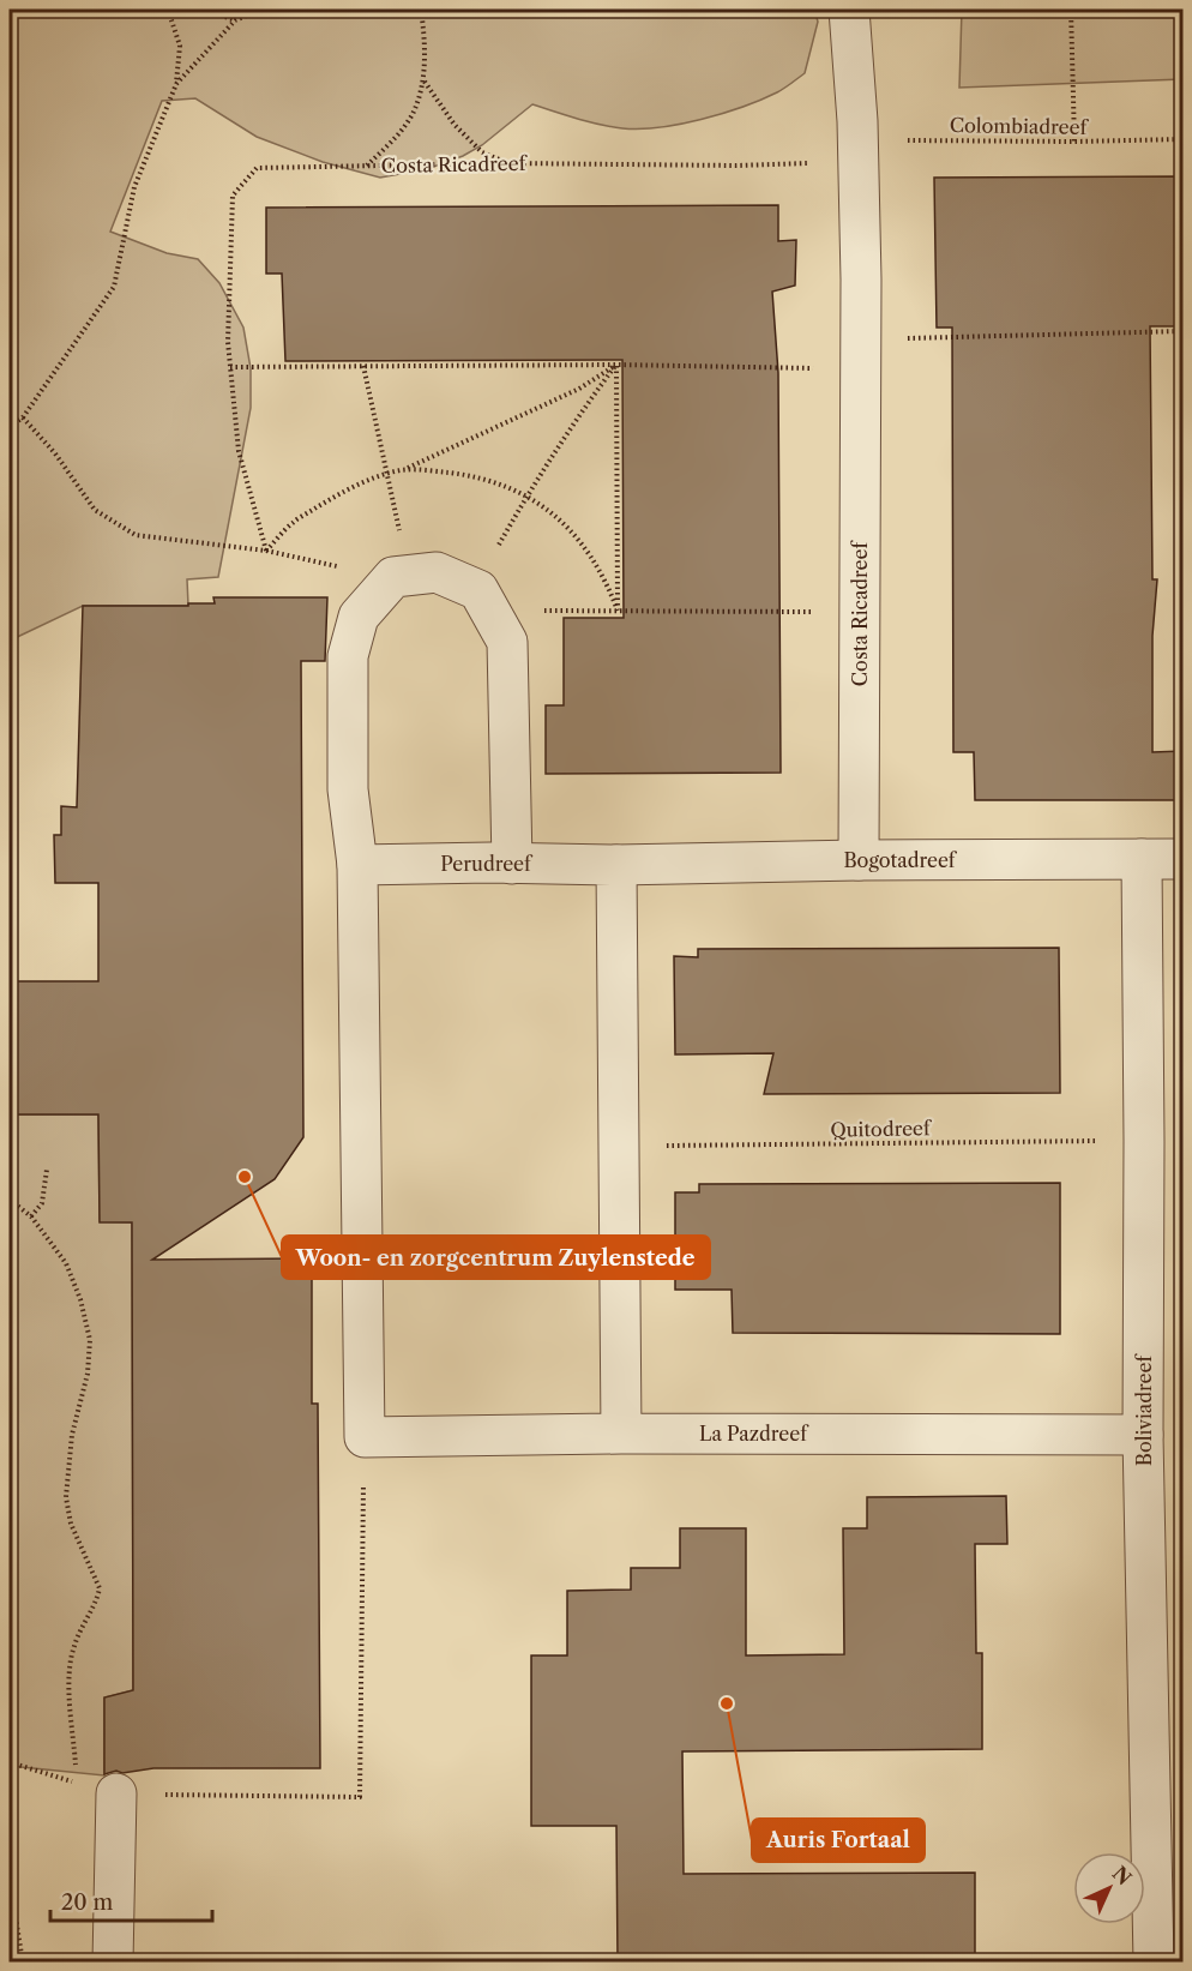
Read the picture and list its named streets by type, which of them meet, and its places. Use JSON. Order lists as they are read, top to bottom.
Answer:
{
  "streets": {
    "street": [
      "Costa Ricadreef",
      "Bogotadreef",
      "Perudreef",
      "Boliviadreef",
      "La Pazdreef"
    ],
    "path": ["Colombiadreef", "Quitodreef"]
  },
  "crossings": [
    ["Colombiadreef", "Costa Ricadreef"],
    ["Costa Ricadreef", "Bogotadreef"],
    ["Bogotadreef", "Perudreef"],
    ["Bogotadreef", "Boliviadreef"],
    ["Quitodreef", "Boliviadreef"],
    ["Boliviadreef", "La Pazdreef"]
  ],
  "places": ["Woon- en zorgcentrum Zuylenstede", "Auris Fortaal"],
  "scale_bar": "20 m",
  "north": "top right"
}
